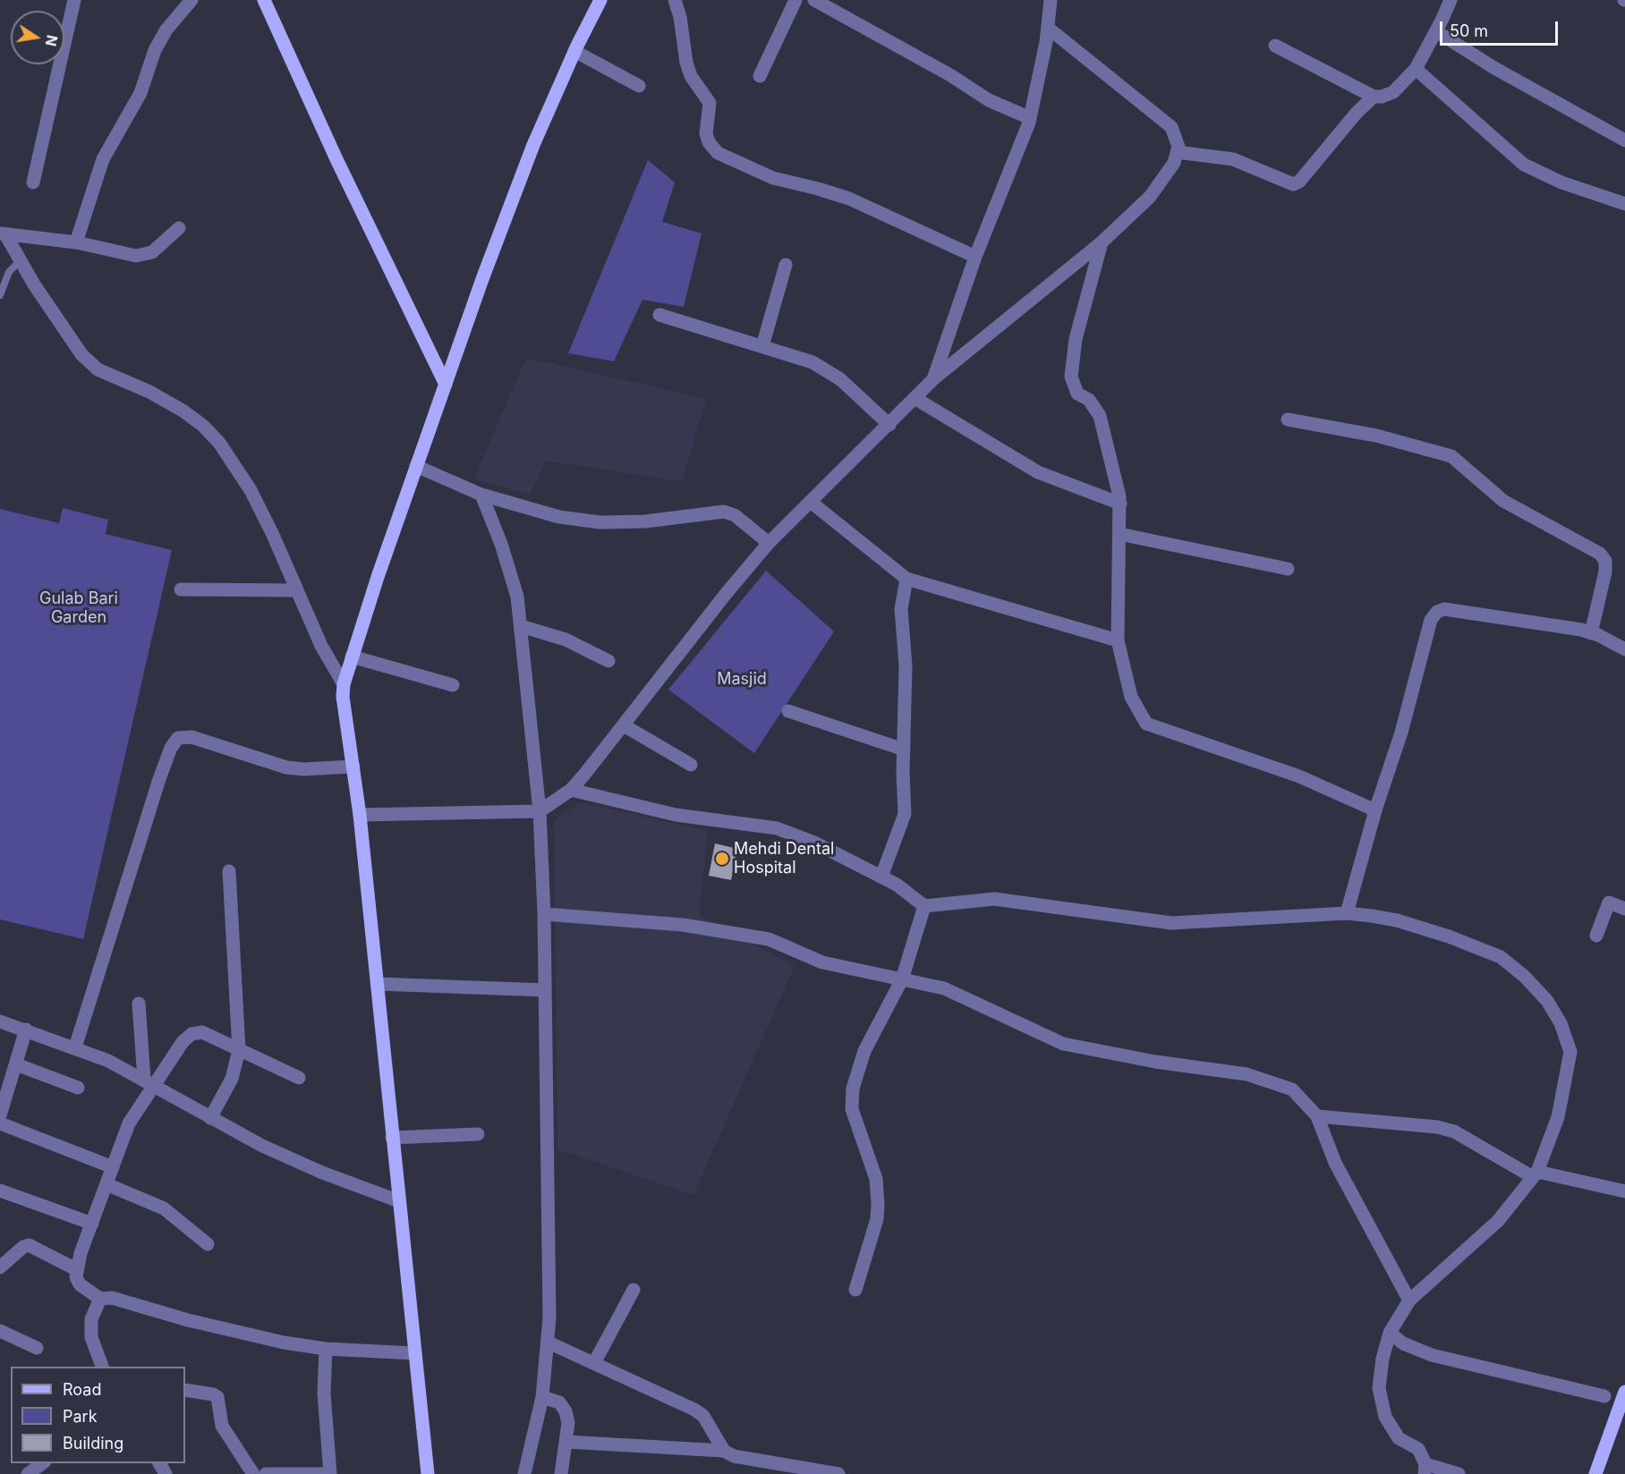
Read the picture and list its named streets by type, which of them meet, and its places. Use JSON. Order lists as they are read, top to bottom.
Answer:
{
  "parks": ["Gulab Bari Garden", "Masjid"],
  "places": ["Mehdi Dental Hospital"],
  "legend": ["Road", "Park", "Building"],
  "scale_bar": "50 m",
  "north": "right"
}
